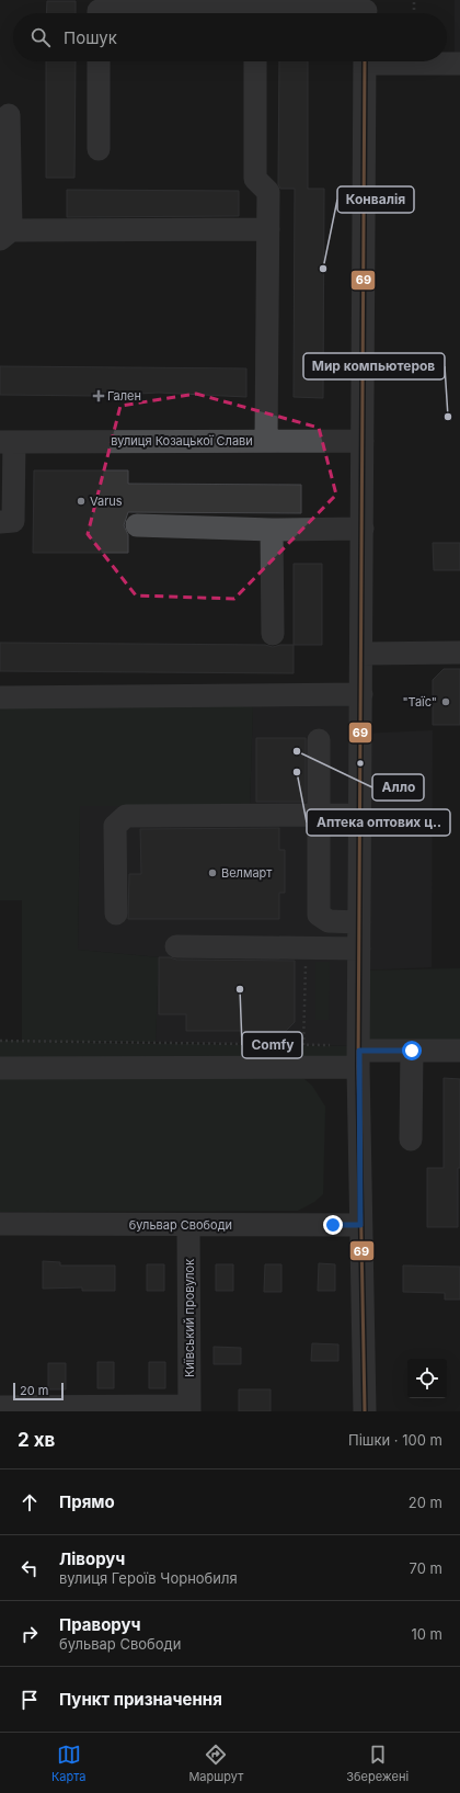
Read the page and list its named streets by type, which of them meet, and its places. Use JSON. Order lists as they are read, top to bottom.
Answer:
{
  "streets": {
    "street": ["вулиця Козацької Слави", "бульвар Свободи", "Київський провулок"]
  },
  "crossings": [
    ["бульвар Свободи", "Київський провулок"]
  ],
  "places": {
    "other": [
      "Конвалія",
      "Мир компьютеров",
      "Varus",
      "\"Таїс\"",
      "Алло",
      "Аптека оптових ц‥",
      "Велмарт",
      "Comfy"
    ],
    "health": ["Гален"]
  },
  "lines": ["transit line 69"],
  "scale_bar": "20 m",
  "page": {
    "search": "Пошук",
    "scale": "20 m",
    "heading": ["2 хв", "Пішки · 100 m"],
    "list": [
      ["Прямо", "20 m"],
      ["Ліворуч", "вулиця Героїв Чорнобиля", "70 m"],
      ["Праворуч", "бульвар Свободи", "10 m"],
      "Пункт призначення"
    ],
    "nav": ["Карта", "Маршрут", "Збережені"]
  }
}
